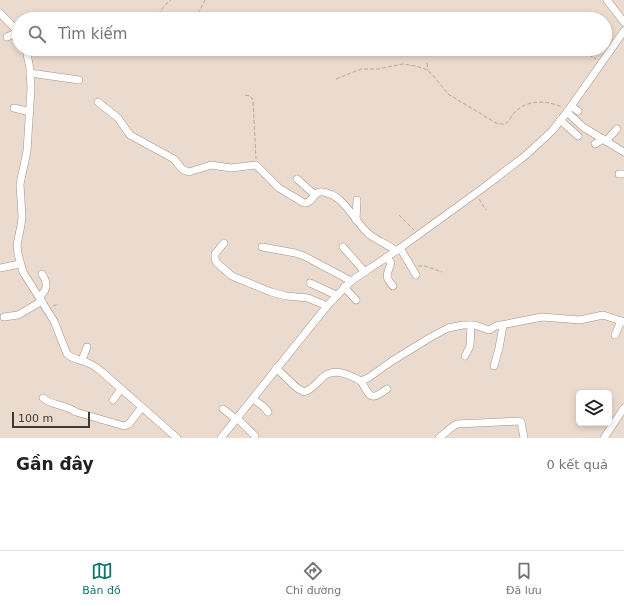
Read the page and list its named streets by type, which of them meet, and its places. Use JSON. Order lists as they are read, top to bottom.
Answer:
{
  "scale_bar": "100 m",
  "page": {
    "search": "Tìm kiếm",
    "scale": "100 m",
    "heading": ["Gần đây", "0 kết quả"],
    "nav": ["Bản đồ", "Chỉ đường", "Đã lưu"]
  }
}
